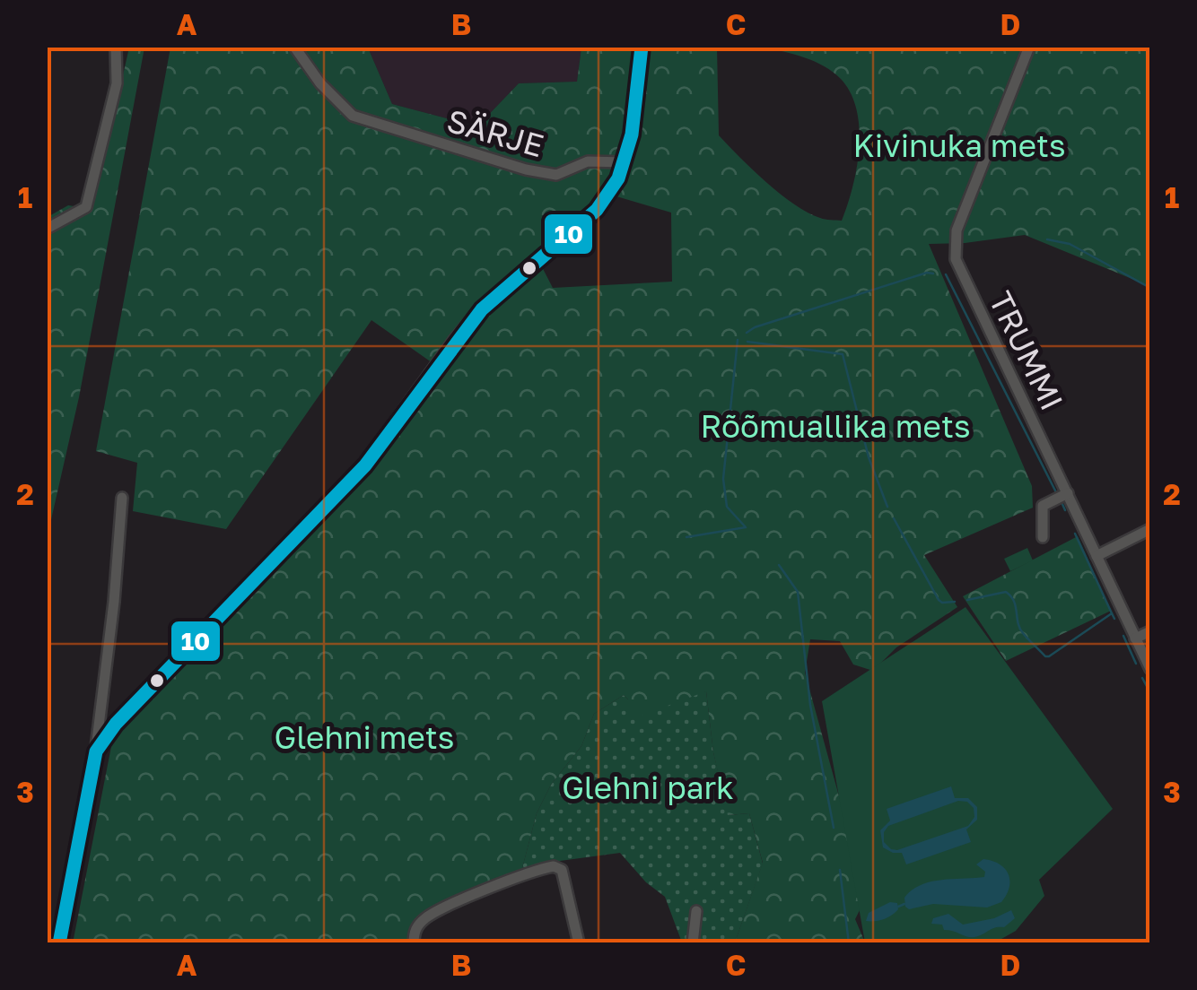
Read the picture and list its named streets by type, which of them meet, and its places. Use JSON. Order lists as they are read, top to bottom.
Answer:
{
  "streets": {
    "street": ["SÄRJE", "TRUMMI"]
  },
  "parks": [
    "Kivinuka mets",
    "Rõõmuallika mets",
    "Glehni mets",
    "Glehni park"
  ],
  "lines": ["transit line 10"],
  "grid": {
    "columns": [
      "A",
      "B",
      "C",
      "D"
    ],
    "rows": ["1", "2", "3"]
  }
}
